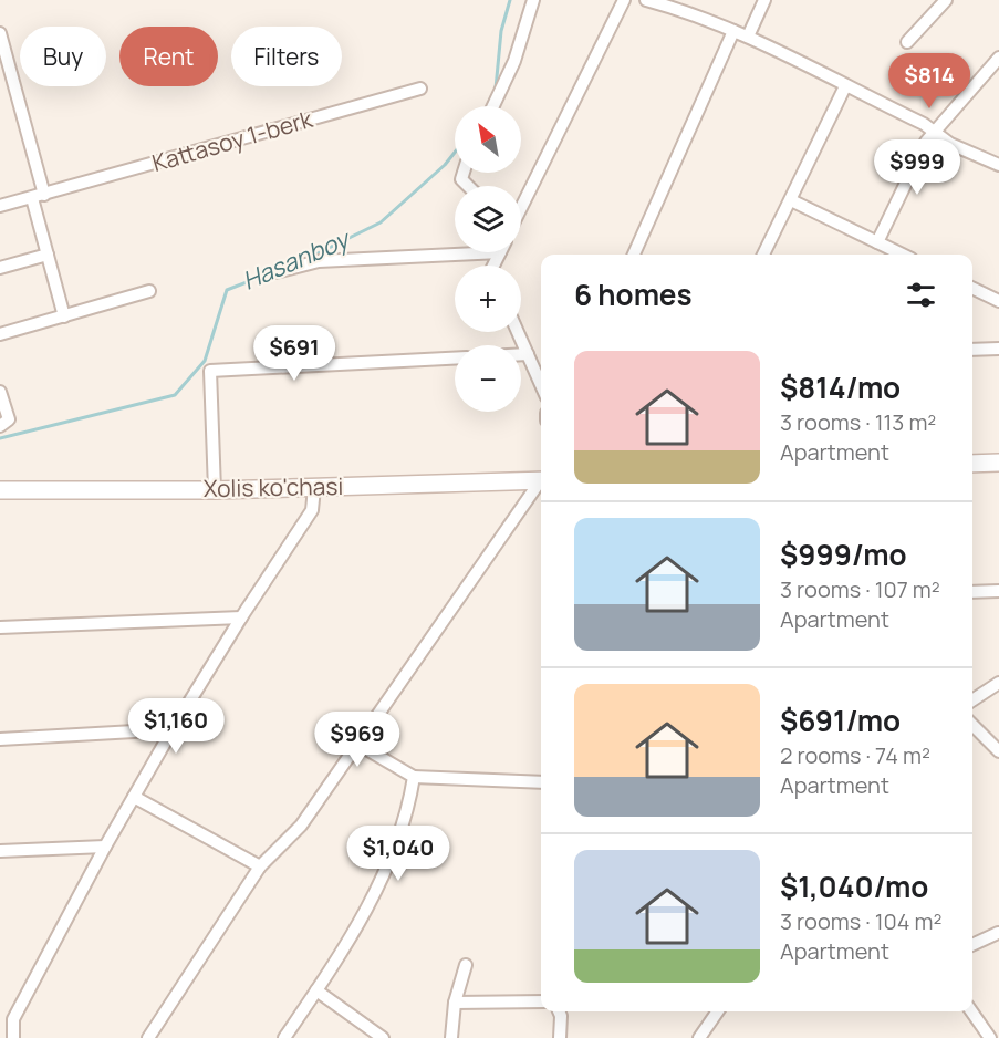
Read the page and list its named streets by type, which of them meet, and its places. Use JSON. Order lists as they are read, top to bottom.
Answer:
{
  "streets": {
    "street": ["Kattasoy 1-berk", "Xolis ko'chasi"]
  },
  "water": ["Hasanboy"],
  "north": "top left",
  "page": {
    "chip": ["Buy", "Rent", "Filters"],
    "price": [
      "$814",
      "$999",
      "$691",
      "$1,160",
      "$969",
      "$1,040"
    ],
    "map_buttons": ["+", "−"],
    "heading": "6 homes",
    "list": [
      {
        "name": "$814/mo",
        "note": "3 rooms · 113 m² · Apartment"
      },
      {
        "name": "$999/mo",
        "note": "3 rooms · 107 m² · Apartment"
      },
      {
        "name": "$691/mo",
        "note": "2 rooms · 74 m² · Apartment"
      },
      {
        "name": "$1,040/mo",
        "note": "3 rooms · 104 m² · Apartment"
      }
    ]
  }
}
